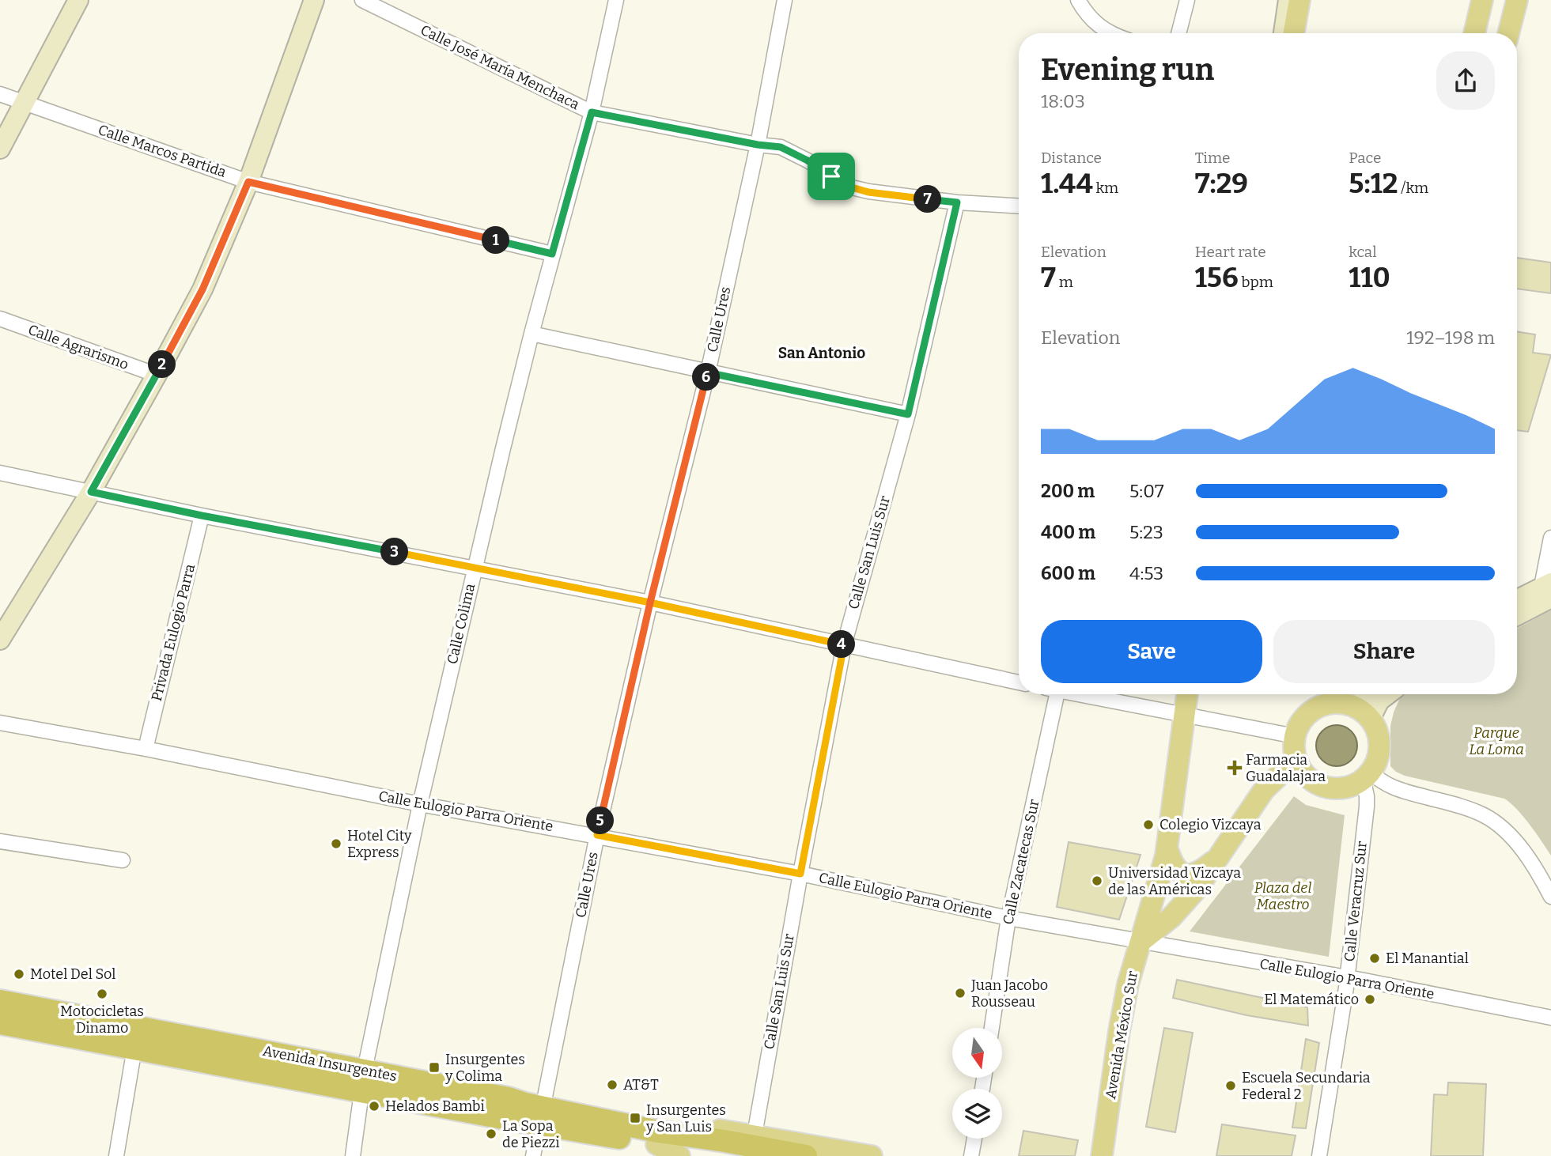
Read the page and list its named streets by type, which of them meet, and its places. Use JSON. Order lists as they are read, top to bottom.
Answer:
{
  "streets": {
    "highway": ["Avenida Insurgentes"],
    "main road": ["Avenida México Sur"],
    "street": [
      "Calle José María Menchaca",
      "Calle Marcos Partida",
      "Calle Ures",
      "Calle Agrarismo",
      "Calle San Luis Sur",
      "Calle Colima",
      "Privada Eulogio Parra",
      "Calle Eulogio Parra Oriente",
      "Calle Zacatecas Sur",
      "Calle Veracruz Sur"
    ]
  },
  "crossings": [
    ["Calle José María Menchaca", "Calle Ures"],
    ["Calle José María Menchaca", "Calle San Luis Sur"],
    ["Calle José María Menchaca", "Calle Colima"],
    ["Calle Marcos Partida", "Calle Colima"],
    ["Calle Ures", "Calle Eulogio Parra Oriente"],
    ["Calle Ures", "Avenida Insurgentes"],
    ["Calle San Luis Sur", "Calle Eulogio Parra Oriente"],
    ["Calle San Luis Sur", "Avenida Insurgentes"],
    ["Calle Colima", "Calle Eulogio Parra Oriente"],
    ["Calle Colima", "Avenida Insurgentes"],
    ["Privada Eulogio Parra", "Calle Eulogio Parra Oriente"],
    ["Calle Eulogio Parra Oriente", "Calle Zacatecas Sur"],
    ["Calle Eulogio Parra Oriente", "Calle Veracruz Sur"],
    ["Calle Eulogio Parra Oriente", "Avenida México Sur"]
  ],
  "districts": ["San Antonio"],
  "parks": ["Parque La Loma", "Plaza del Maestro"],
  "places": {
    "health": ["Farmacia Guadalajara"],
    "other": [
      "Colegio Vizcaya",
      "Hotel City Express",
      "Universidad Vizcaya de las Américas",
      "El Manantial",
      "Motel Del Sol",
      "Juan Jacobo Rousseau",
      "Motocicletas Dinamo",
      "El Matemático",
      "AT&T",
      "Escuela Secundaria Federal 2",
      "Helados Bambi",
      "La Sopa de Piezzi"
    ],
    "transit": ["Insurgentes y Colima", "Insurgentes y San Luis"]
  },
  "north": "bottom",
  "page": {
    "heading": ["Evening run", "18:03"],
    "stats": [
      ["Distance", "1.44 km"],
      ["Time", "7:29"],
      ["Pace", "5:12 /km"],
      ["Elevation", "7 m"],
      ["Heart rate", "156 bpm"],
      ["kcal", "110"]
    ],
    "pins": [
      "7",
      "1",
      "2",
      "6",
      "3",
      "4",
      "5"
    ],
    "chart": ["Elevation", "192–198 m"],
    "list": [
      {
        "name": "200 m",
        "note": "5:07"
      },
      {
        "name": "400 m",
        "note": "5:23"
      },
      {
        "name": "600 m",
        "note": "4:53"
      }
    ],
    "buttons": ["Save", "Share"]
  }
}
